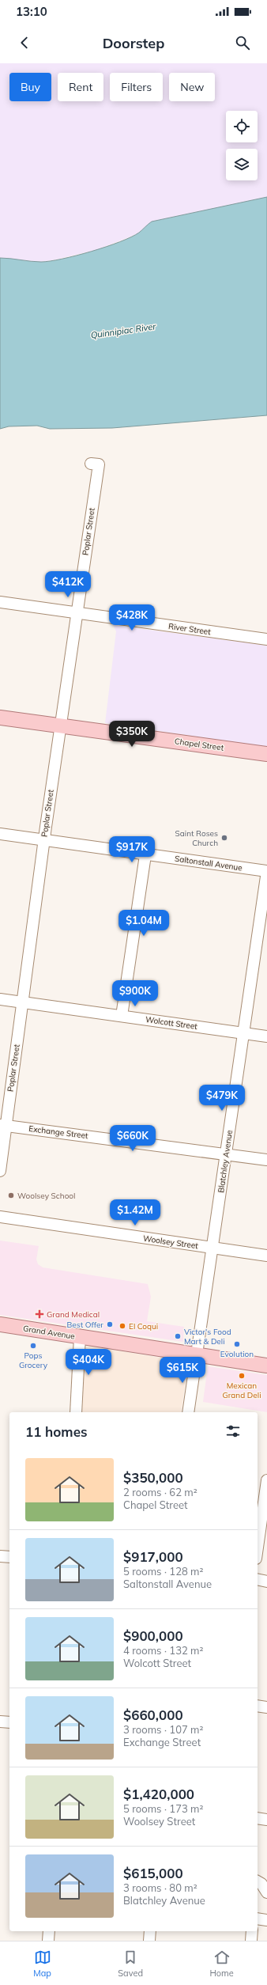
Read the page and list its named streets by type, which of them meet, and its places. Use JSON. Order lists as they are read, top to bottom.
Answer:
{
  "streets": {
    "main road": ["Chapel Street", "Grand Avenue"],
    "street": [
      "Poplar Street",
      "River Street",
      "Saltonstall Avenue",
      "Wolcott Street",
      "Exchange Street",
      "Blatchley Avenue",
      "Woolsey Street"
    ]
  },
  "crossings": [
    ["Poplar Street", "River Street"],
    ["Poplar Street", "Chapel Street"],
    ["Poplar Street", "Saltonstall Avenue"],
    ["Poplar Street", "Wolcott Street"],
    ["Poplar Street", "Exchange Street"],
    ["Saltonstall Avenue", "Blatchley Avenue"],
    ["Wolcott Street", "Blatchley Avenue"],
    ["Exchange Street", "Blatchley Avenue"],
    ["Blatchley Avenue", "Woolsey Street"],
    ["Blatchley Avenue", "Grand Avenue"]
  ],
  "water": ["Quinnipiac River"],
  "places": {
    "other": [
      "Saint Roses Church",
      "Woolsey School",
      "Best Offer",
      "El Coqui",
      "Victor's Food Mart & Deli",
      "Evolution",
      "Pops Grocery",
      "Mexican Grand Deli"
    ],
    "health": ["Grand Medical"]
  },
  "page": {
    "status": "13:10",
    "header": "Doorstep",
    "chip": [
      "Buy",
      "Rent",
      "Filters",
      "New"
    ],
    "price": [
      "$412K",
      "$428K",
      "$350K",
      "$917K",
      "$1.04M",
      "$900K",
      "$479K",
      "$660K",
      "$1.42M",
      "$404K",
      "$615K"
    ],
    "heading": "11 homes",
    "list": [
      {
        "name": "$350,000",
        "note": "2 rooms · 62 m² · Chapel Street"
      },
      {
        "name": "$917,000",
        "note": "5 rooms · 128 m² · Saltonstall Avenue"
      },
      {
        "name": "$900,000",
        "note": "4 rooms · 132 m² · Wolcott Street"
      },
      {
        "name": "$660,000",
        "note": "3 rooms · 107 m² · Exchange Street"
      },
      {
        "name": "$1,420,000",
        "note": "5 rooms · 173 m² · Woolsey Street"
      },
      {
        "name": "$615,000",
        "note": "3 rooms · 80 m² · Blatchley Avenue"
      }
    ],
    "tabs": ["Map", "Saved", "Home"]
  }
}
